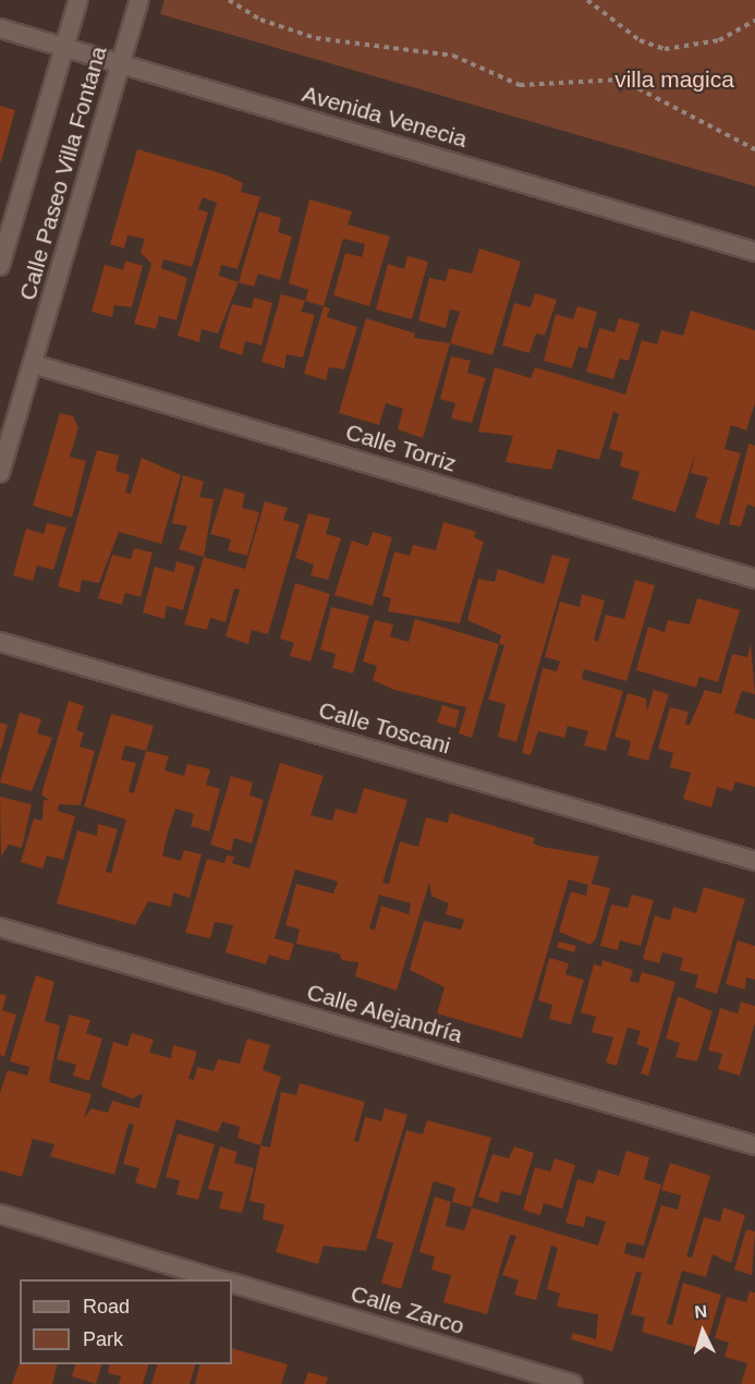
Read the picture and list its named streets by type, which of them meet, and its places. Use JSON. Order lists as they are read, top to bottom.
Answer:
{
  "streets": {
    "street": [
      "Avenida Venecia",
      "Calle Paseo Villa Fontana",
      "Calle Torriz",
      "Calle Toscani",
      "Calle Alejandría",
      "Calle Zarco"
    ]
  },
  "crossings": [
    ["Avenida Venecia", "Calle Paseo Villa Fontana"],
    ["Calle Paseo Villa Fontana", "Calle Torriz"]
  ],
  "parks": ["villa magica"],
  "legend": ["Road", "Park"],
  "north": "top"
}
